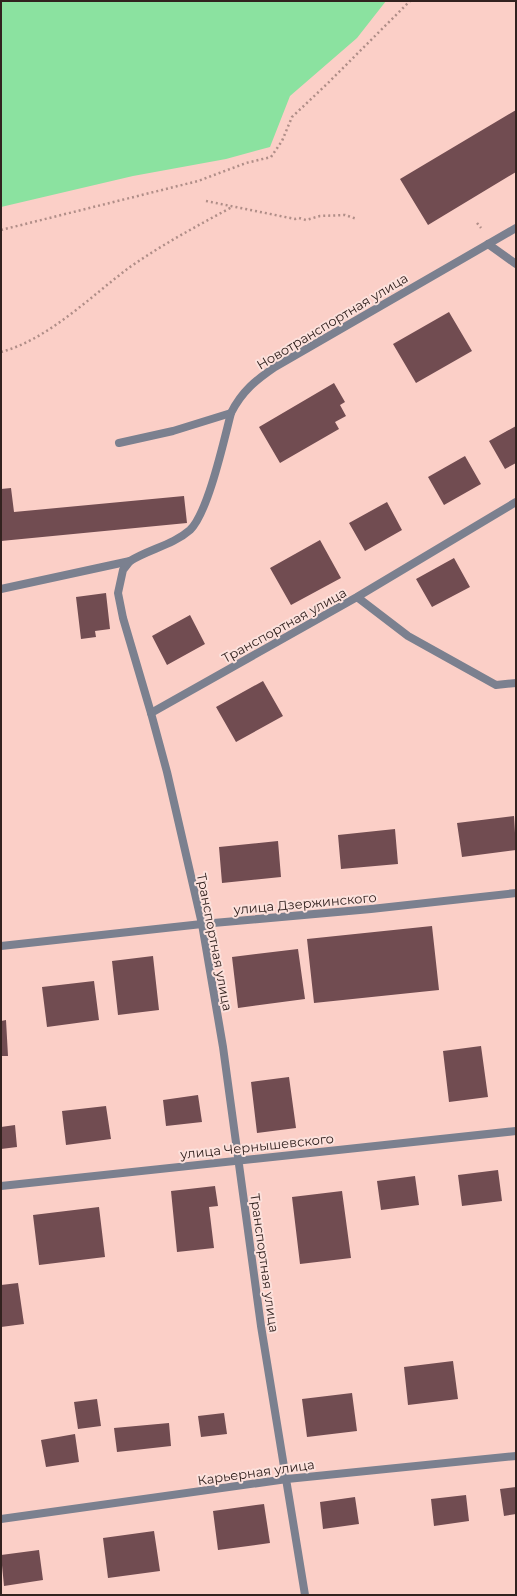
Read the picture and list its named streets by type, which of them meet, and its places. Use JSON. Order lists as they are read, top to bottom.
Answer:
{
  "streets": {
    "street": [
      "Новотранспортная улица",
      "Транспортная улица",
      "улица Дзержинского",
      "улица Чернышевского",
      "Карьерная улица"
    ]
  },
  "crossings": [
    ["Транспортная улица", "улица Дзержинского"],
    ["Транспортная улица", "улица Чернышевского"],
    ["Транспортная улица", "Карьерная улица"]
  ]
}
